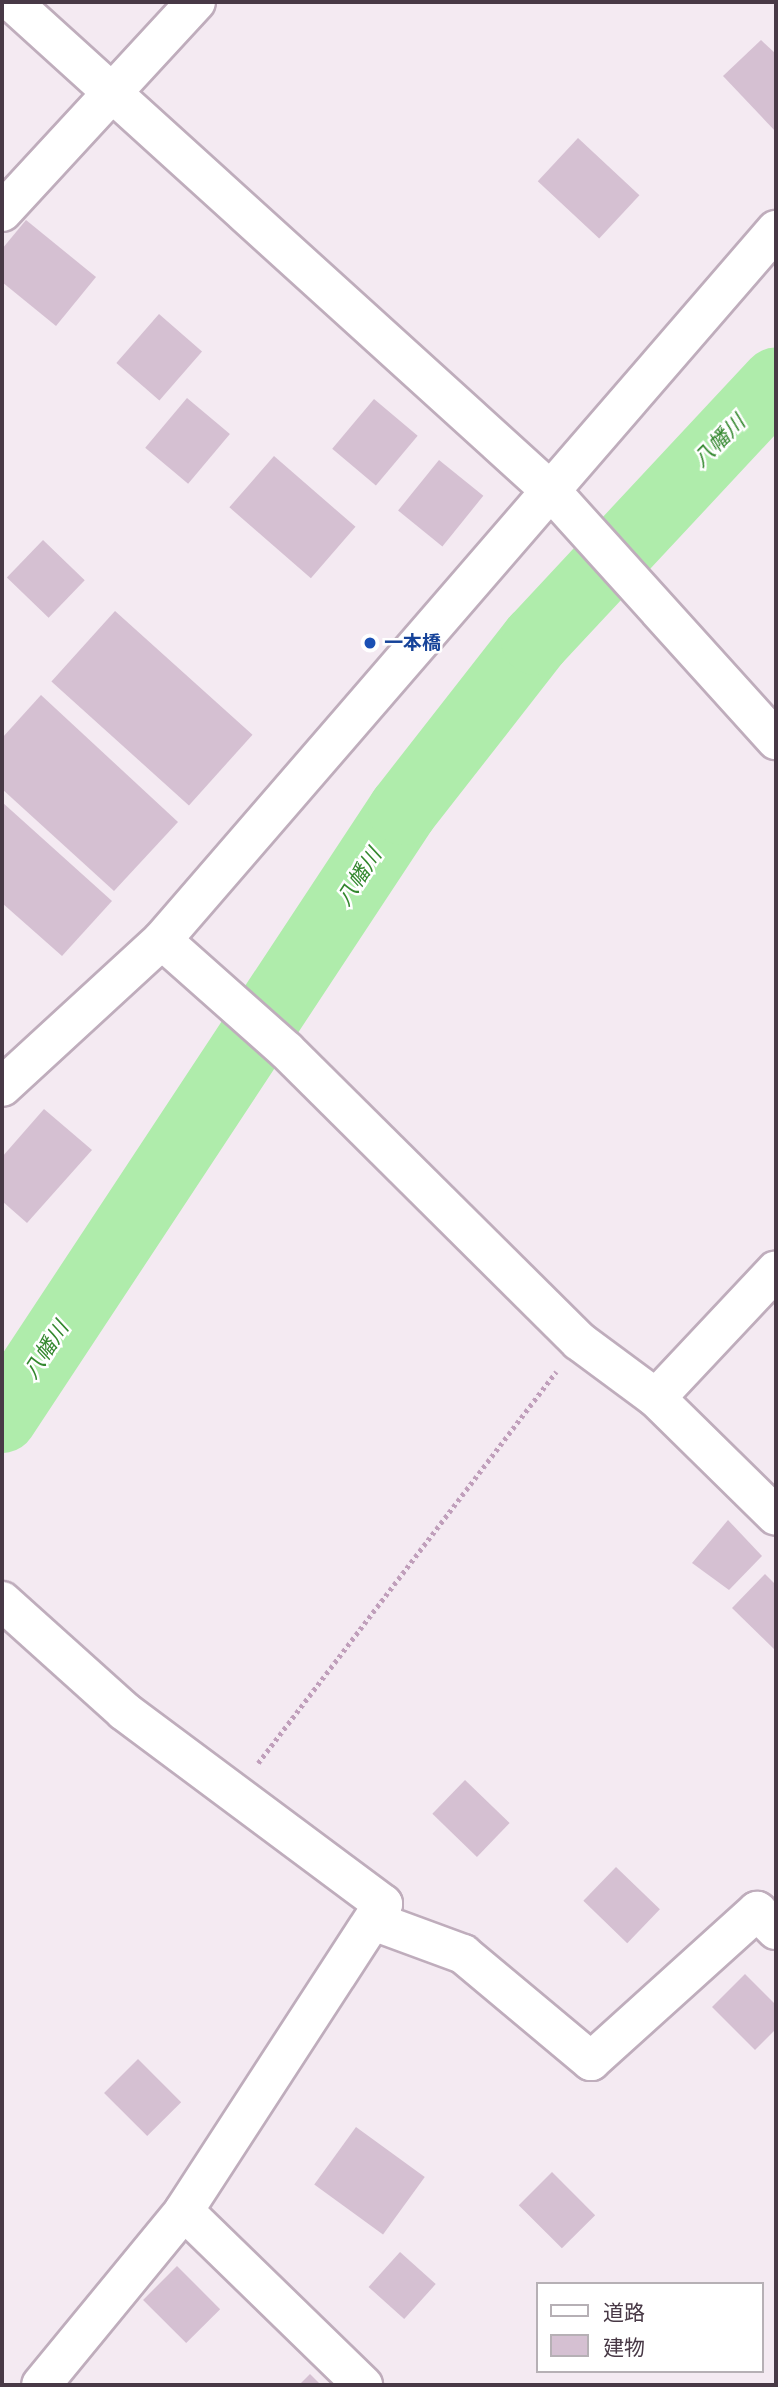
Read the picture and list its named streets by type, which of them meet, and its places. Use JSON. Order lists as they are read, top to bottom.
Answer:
{
  "water": ["八幡川"],
  "places": ["一本橋"],
  "legend": ["道路", "建物"]
}
